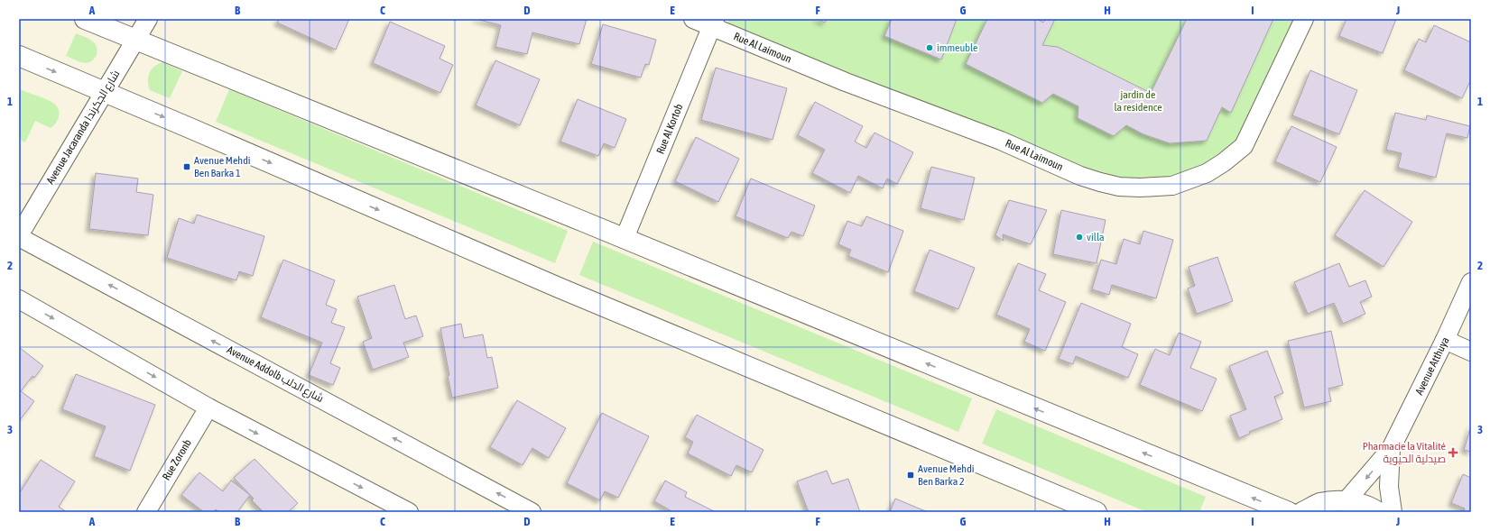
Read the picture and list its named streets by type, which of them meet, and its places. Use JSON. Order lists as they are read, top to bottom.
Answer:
{
  "streets": {
    "street": [
      "Rue Al Laimoun",
      "Avenue Jacaranda شارع الجكرندا",
      "Rue Al Kortob",
      "Avenue Atthuya",
      "Avenue Addolb شارع الدلب",
      "Rue Zoronb"
    ]
  },
  "crossings": [
    ["Rue Al Laimoun", "Rue Al Kortob"],
    ["Avenue Jacaranda شارع الجكرندا", "Avenue Addolb شارع الدلب"]
  ],
  "parks": ["jardin de la residence"],
  "places": {
    "other": ["immeuble", "villa"],
    "transit": ["Avenue Mehdi Ben Barka 1", "Avenue Mehdi Ben Barka 2"],
    "health": ["Pharmacie la Vitalité صيدلية الحيوية"]
  },
  "grid": {
    "columns": [
      "A",
      "B",
      "C",
      "D",
      "E",
      "F",
      "G",
      "H",
      "I",
      "J"
    ],
    "rows": ["1", "2", "3"]
  }
}
